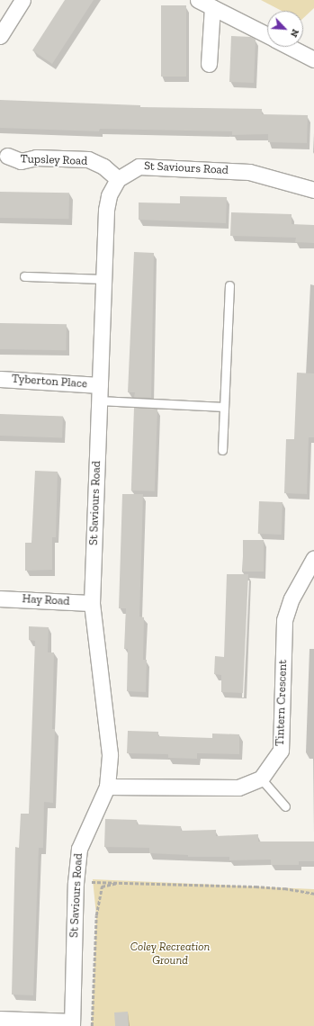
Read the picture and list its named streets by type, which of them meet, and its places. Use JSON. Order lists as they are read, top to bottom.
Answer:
{
  "streets": {
    "street": [
      "Tupsley Road",
      "St Saviours Road",
      "Tyberton Place",
      "Hay Road",
      "Tintern Crescent"
    ]
  },
  "crossings": [
    ["Tupsley Road", "St Saviours Road"],
    ["St Saviours Road", "Tyberton Place"],
    ["St Saviours Road", "Hay Road"]
  ],
  "parks": ["Coley Recreation Ground"],
  "north": "bottom right"
}
